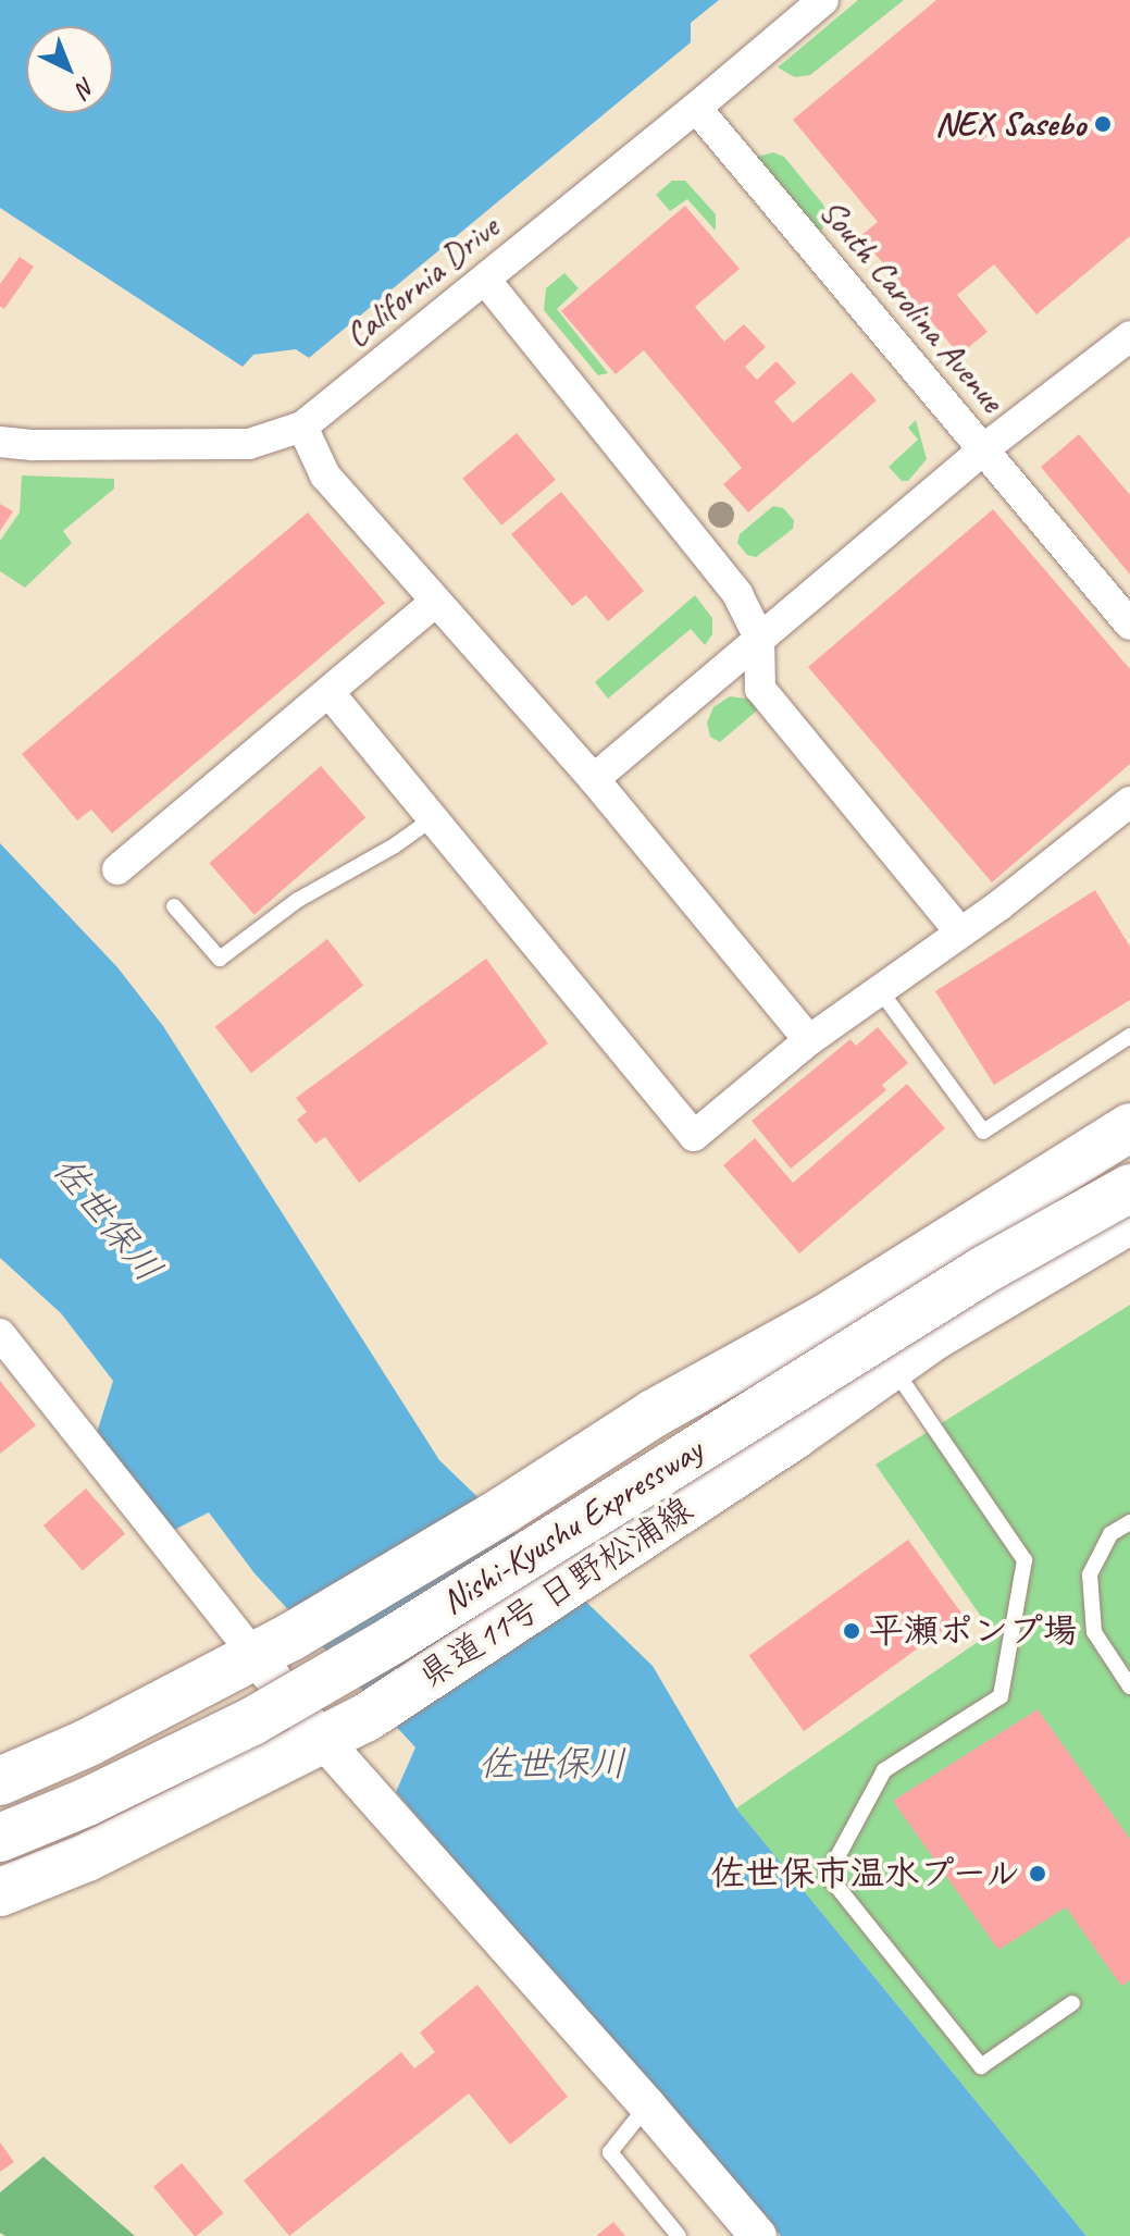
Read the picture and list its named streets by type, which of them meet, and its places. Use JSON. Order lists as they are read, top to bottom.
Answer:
{
  "streets": {
    "main road": ["Nishi-Kyushu Expressway", "県道11号 日野松浦線"],
    "street": ["California Drive", "South Carolina Avenue"]
  },
  "crossings": [
    ["California Drive", "South Carolina Avenue"]
  ],
  "water": ["佐世保川"],
  "places": ["NEX Sasebo", "平瀬ポンプ場", "佐世保市温水プール"],
  "north": "bottom right"
}
